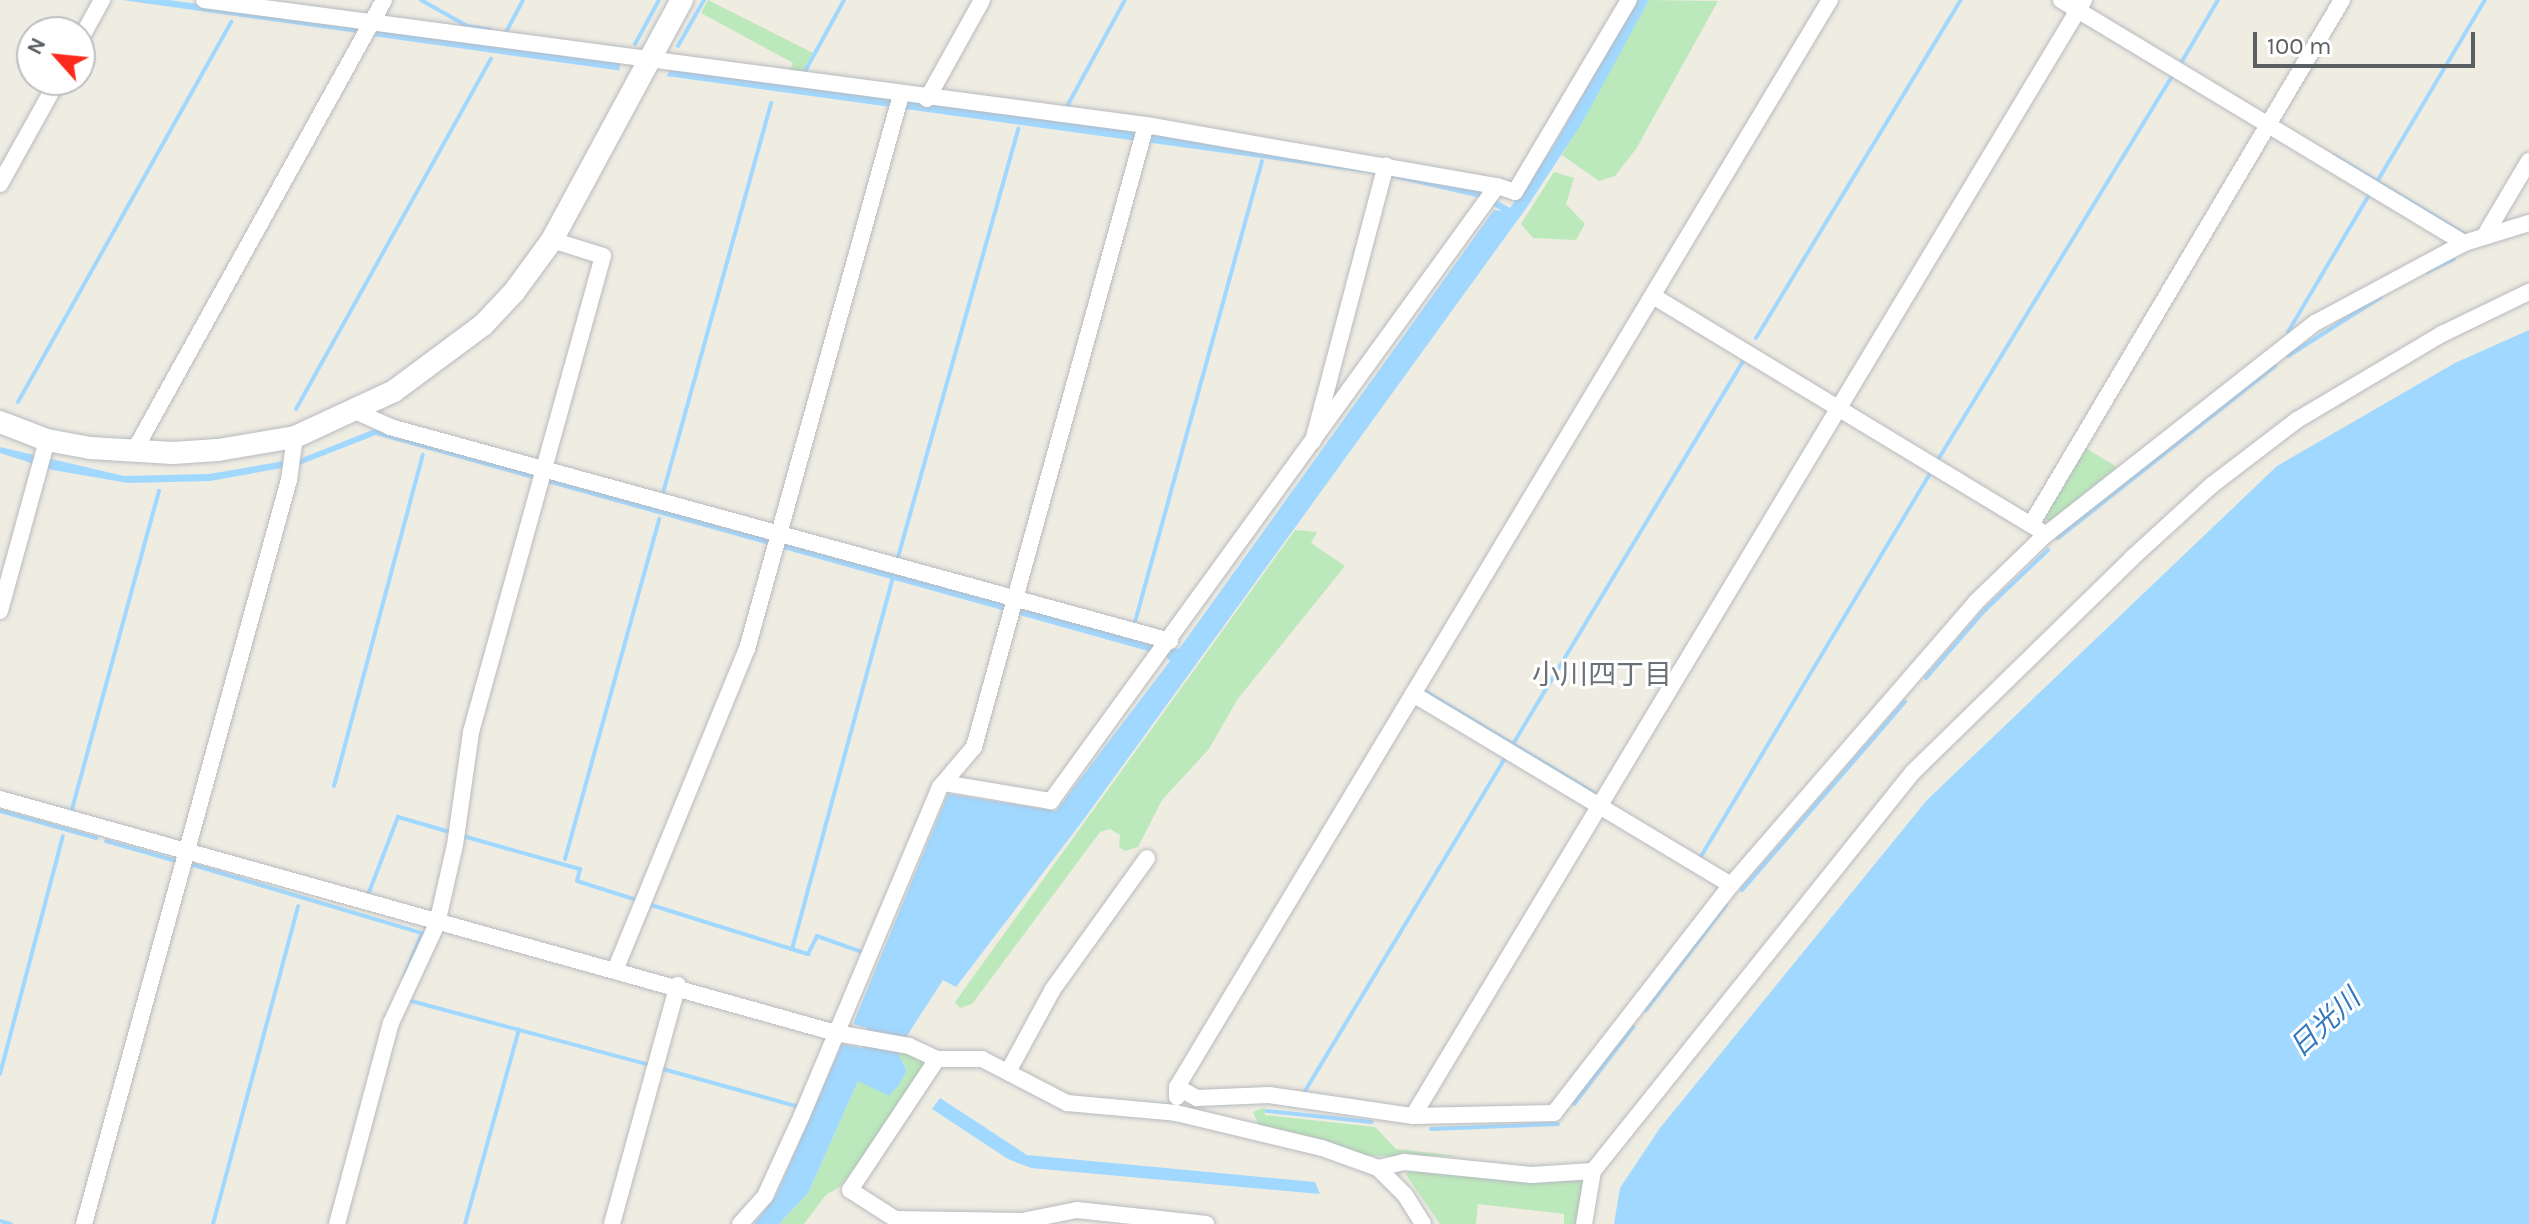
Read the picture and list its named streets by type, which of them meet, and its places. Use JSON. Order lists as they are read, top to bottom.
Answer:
{
  "districts": ["小川四丁目"],
  "water": ["日光川"],
  "scale_bar": "100 m",
  "north": "top left"
}
